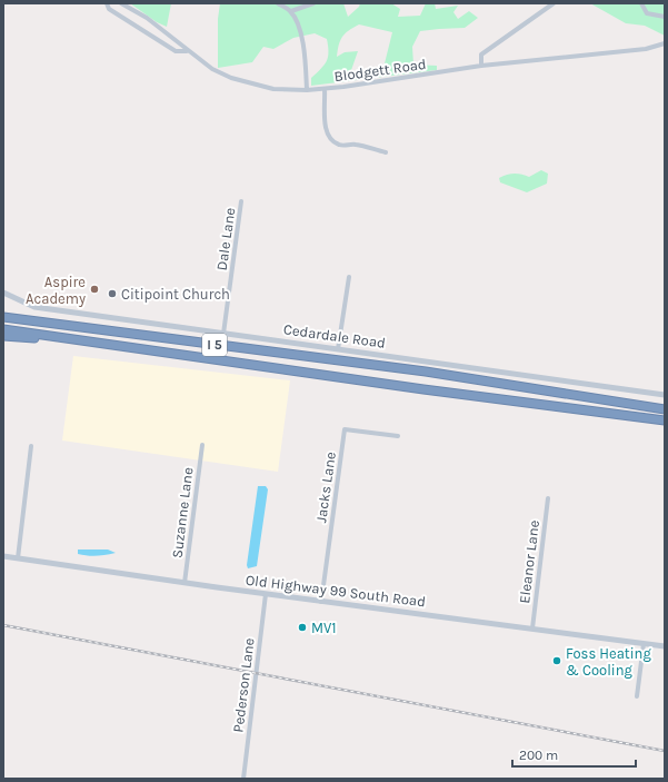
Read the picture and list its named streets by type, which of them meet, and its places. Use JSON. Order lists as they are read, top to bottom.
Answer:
{
  "streets": {
    "highway": ["I 5"],
    "street": [
      "Blodgett Road",
      "Dale Lane",
      "Cedardale Road",
      "Jacks Lane",
      "Suzanne Lane",
      "Eleanor Lane",
      "Old Highway 99 South Road",
      "Pederson Lane"
    ]
  },
  "crossings": [
    ["Dale Lane", "Cedardale Road"],
    ["Jacks Lane", "Old Highway 99 South Road"],
    ["Suzanne Lane", "Old Highway 99 South Road"],
    ["Eleanor Lane", "Old Highway 99 South Road"],
    ["Old Highway 99 South Road", "Pederson Lane"]
  ],
  "places": [
    "Aspire Academy",
    "Citipoint Church",
    "MV1",
    "Foss Heating & Cooling"
  ],
  "scale_bar": "200 m"
}
